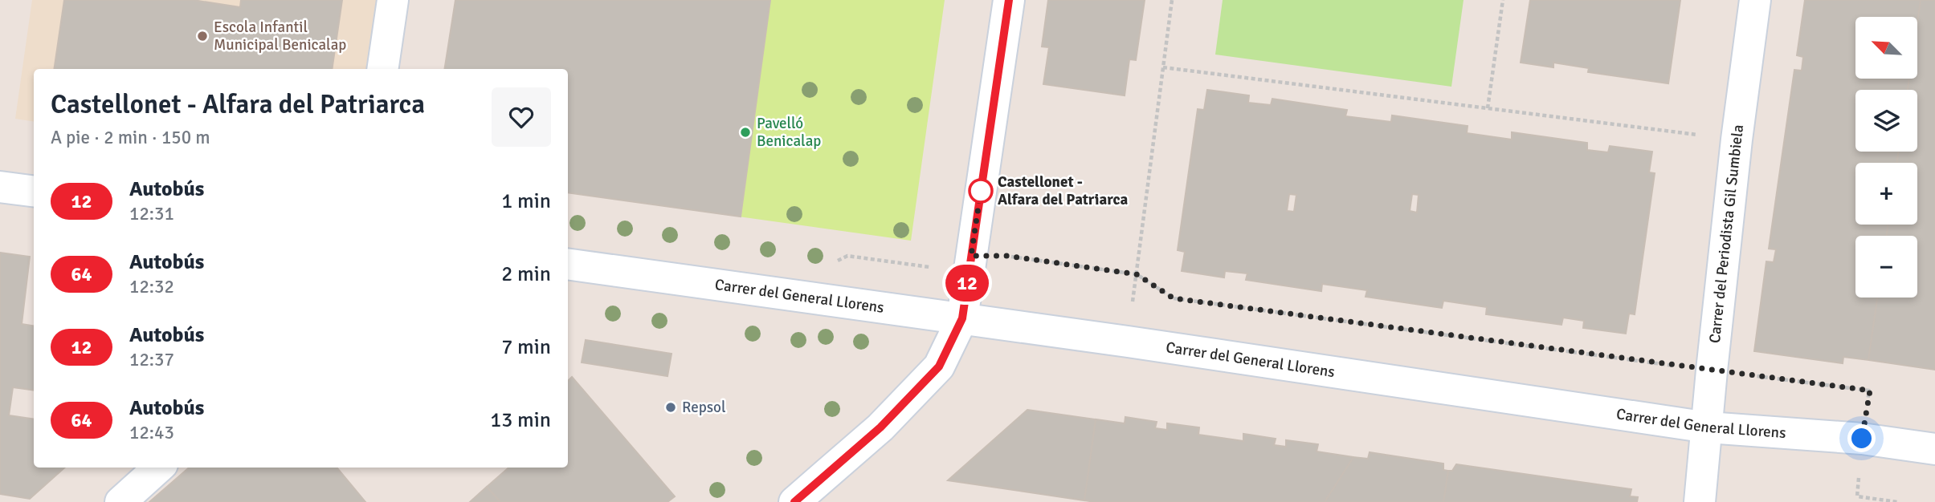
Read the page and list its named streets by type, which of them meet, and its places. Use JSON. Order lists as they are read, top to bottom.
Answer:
{
  "streets": {
    "street": ["Carrer del Periodista Gil Sumbiela", "Carrer del General Llorens"]
  },
  "crossings": [
    ["Carrer del Periodista Gil Sumbiela", "Carrer del General Llorens"]
  ],
  "places": [
    "Escola Infantil Municipal Benicalap",
    "Pavelló Benicalap",
    "Castellonet - Alfara del Patriarca",
    "Repsol"
  ],
  "lines": ["bus line 12"],
  "north": "top left",
  "page": {
    "on_map": "12",
    "map_buttons": ["+", "−"],
    "heading": ["Castellonet - Alfara del Patriarca", "A pie · 2 min · 150 m"],
    "list": [
      {
        "mark": "12",
        "name": "Autobús",
        "note": "12:31",
        "value": "1 min"
      },
      {
        "mark": "64",
        "name": "Autobús",
        "note": "12:32",
        "value": "2 min"
      },
      {
        "mark": "12",
        "name": "Autobús",
        "note": "12:37",
        "value": "7 min"
      },
      {
        "mark": "64",
        "name": "Autobús",
        "note": "12:43",
        "value": "13 min"
      }
    ]
  }
}
